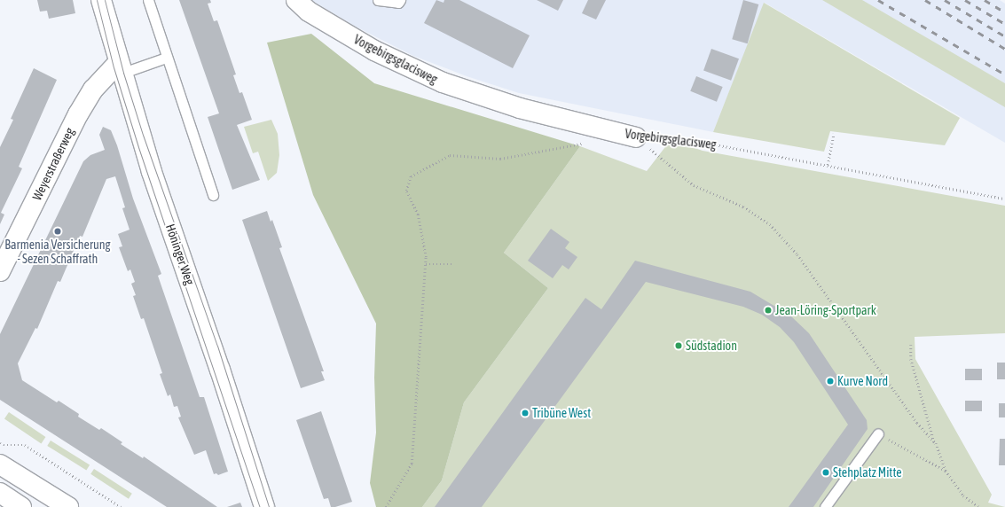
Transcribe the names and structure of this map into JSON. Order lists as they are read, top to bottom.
{
  "streets": {
    "street": ["Vorgebirgsglacisweg", "Weyerstraßerweg", "Höninger Weg"]
  },
  "crossings": [
    ["Weyerstraßerweg", "Höninger Weg"]
  ],
  "places": [
    "Barmenia Versicherung - Sezen Schaffrath",
    "Jean-Löring-Sportpark",
    "Südstadion",
    "Kurve Nord",
    "Tribüne West",
    "Stehplatz Mitte"
  ]
}
